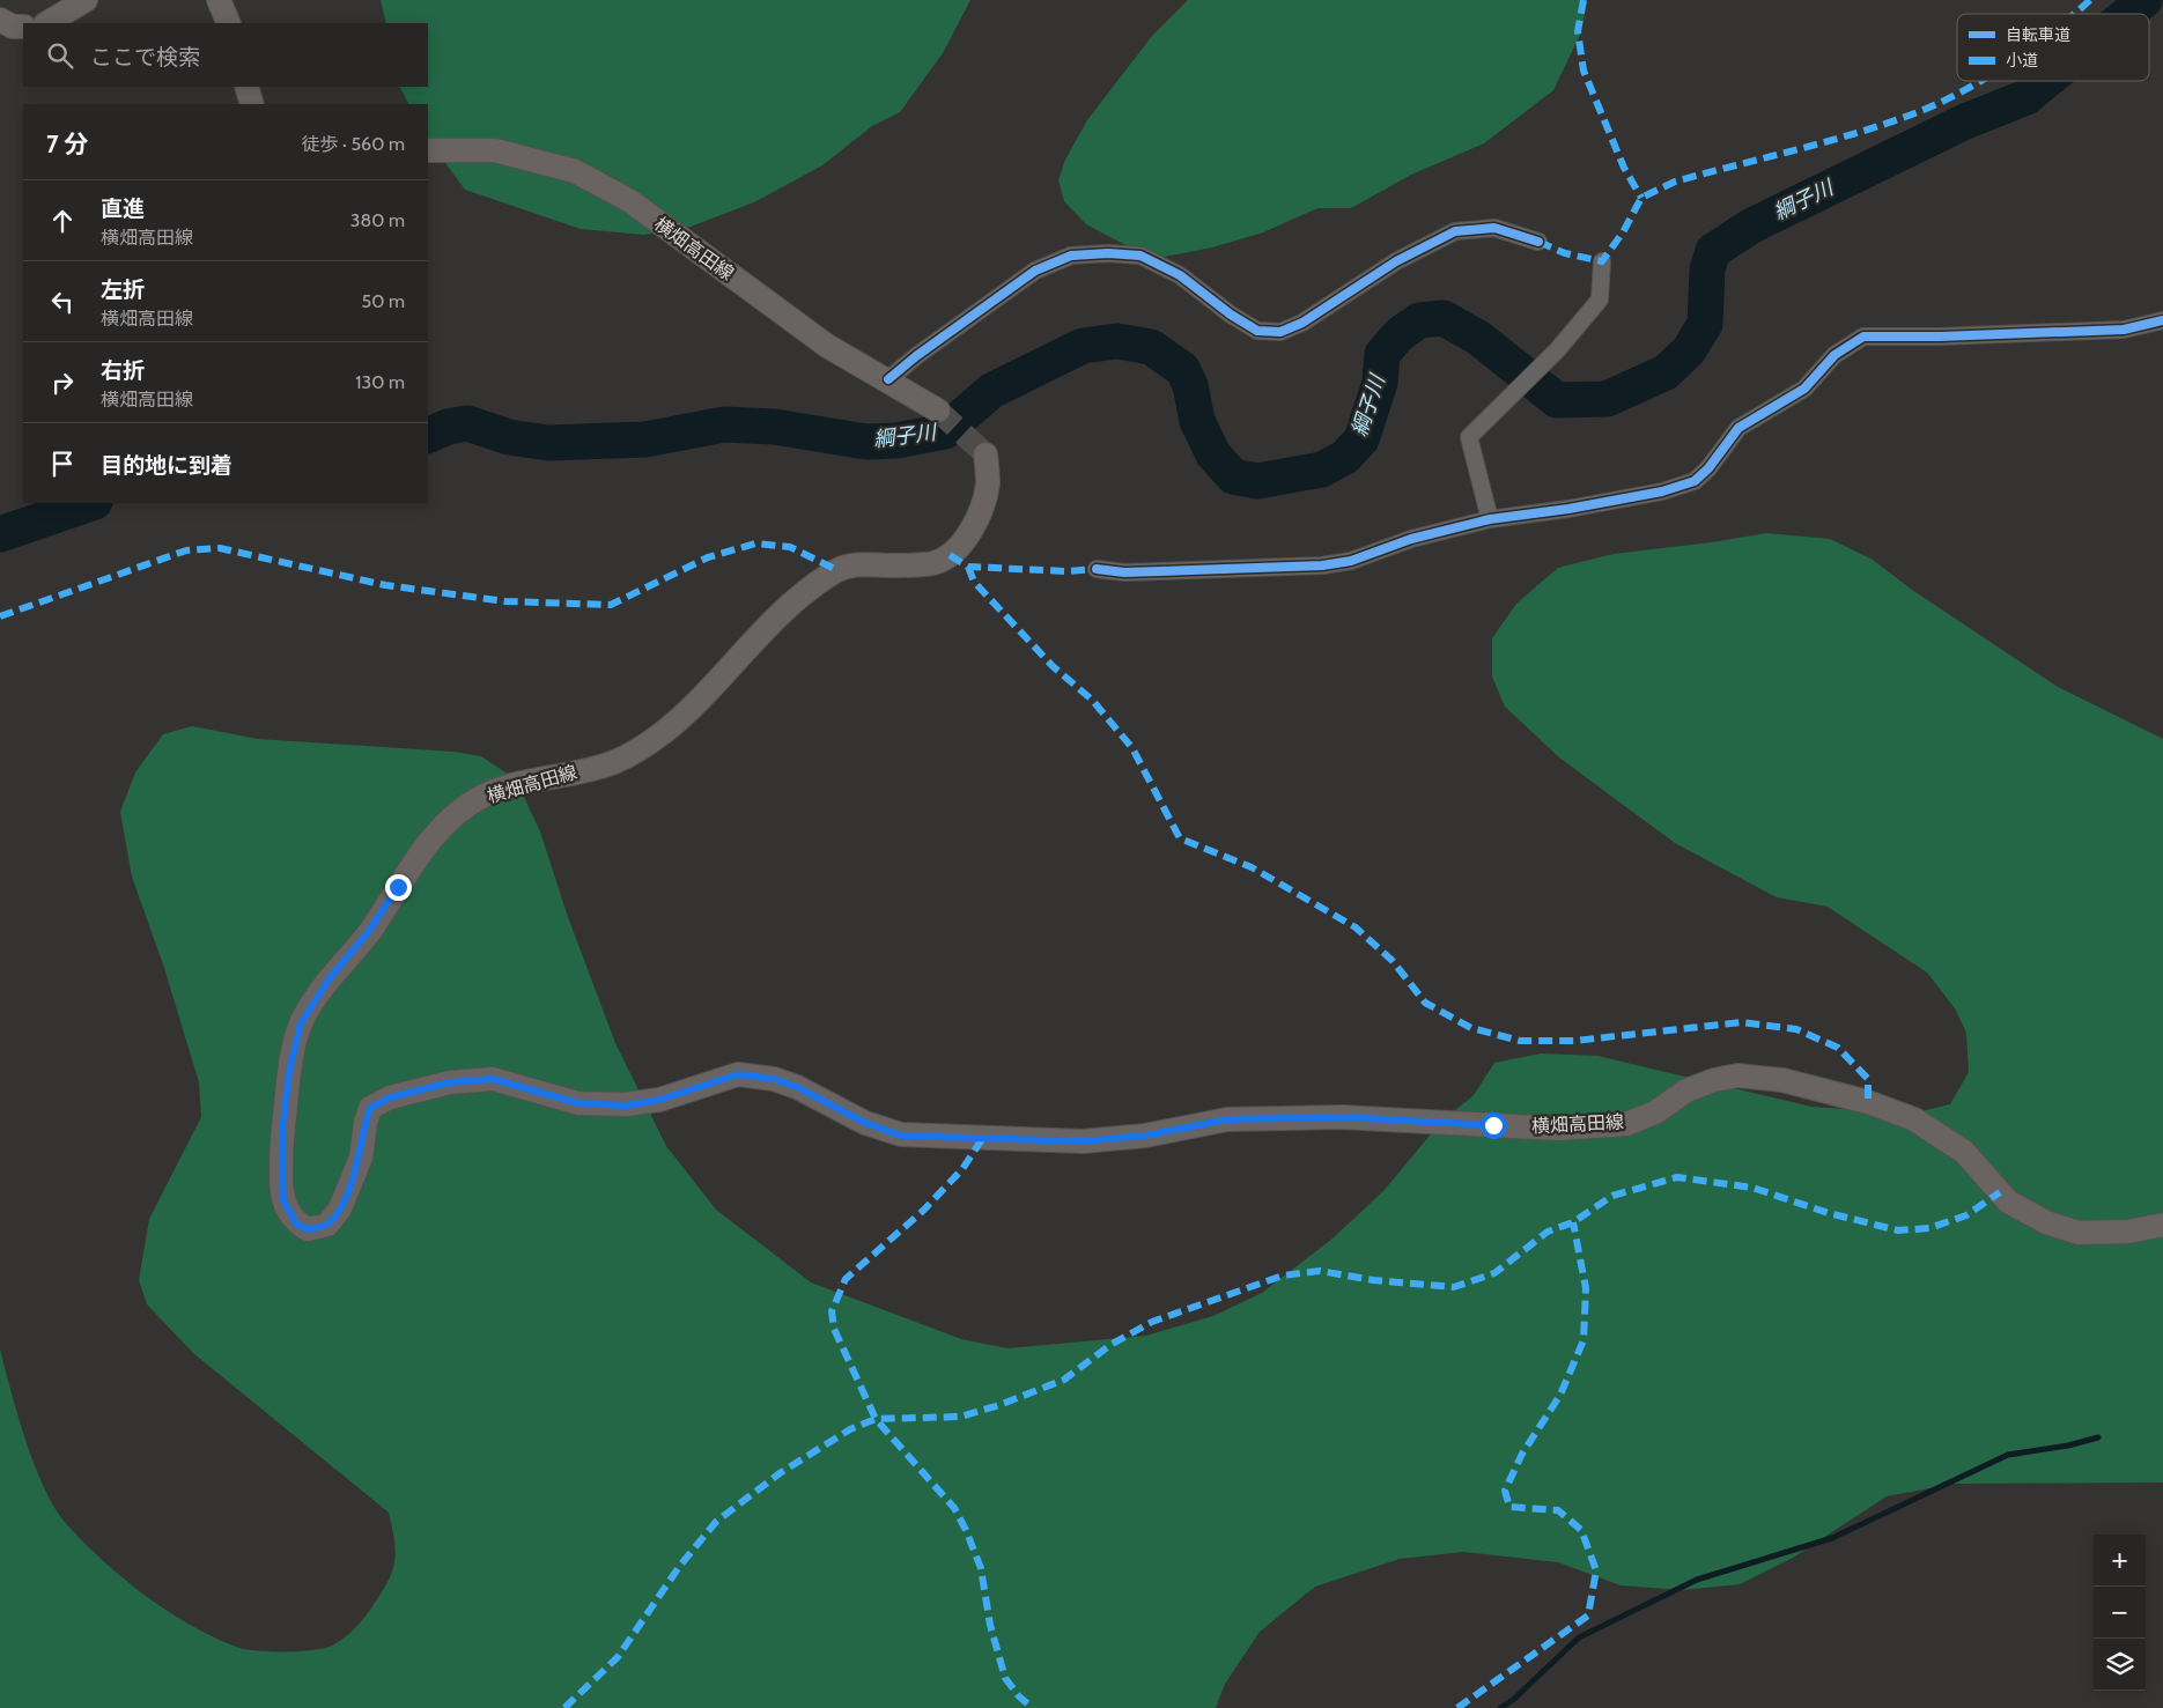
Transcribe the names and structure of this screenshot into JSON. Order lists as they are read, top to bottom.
{
  "streets": {
    "main road": ["横畑高田線"]
  },
  "water": ["綱子川"],
  "legend": ["自転車道", "小道"],
  "page": {
    "search": "ここで検索",
    "heading": ["7 分", "徒歩 · 560 m"],
    "list": [
      ["直進", "横畑高田線", "380 m"],
      ["左折", "横畑高田線", "50 m"],
      ["右折", "横畑高田線", "130 m"],
      "目的地に到着"
    ],
    "map_buttons": ["+", "−"]
  }
}
